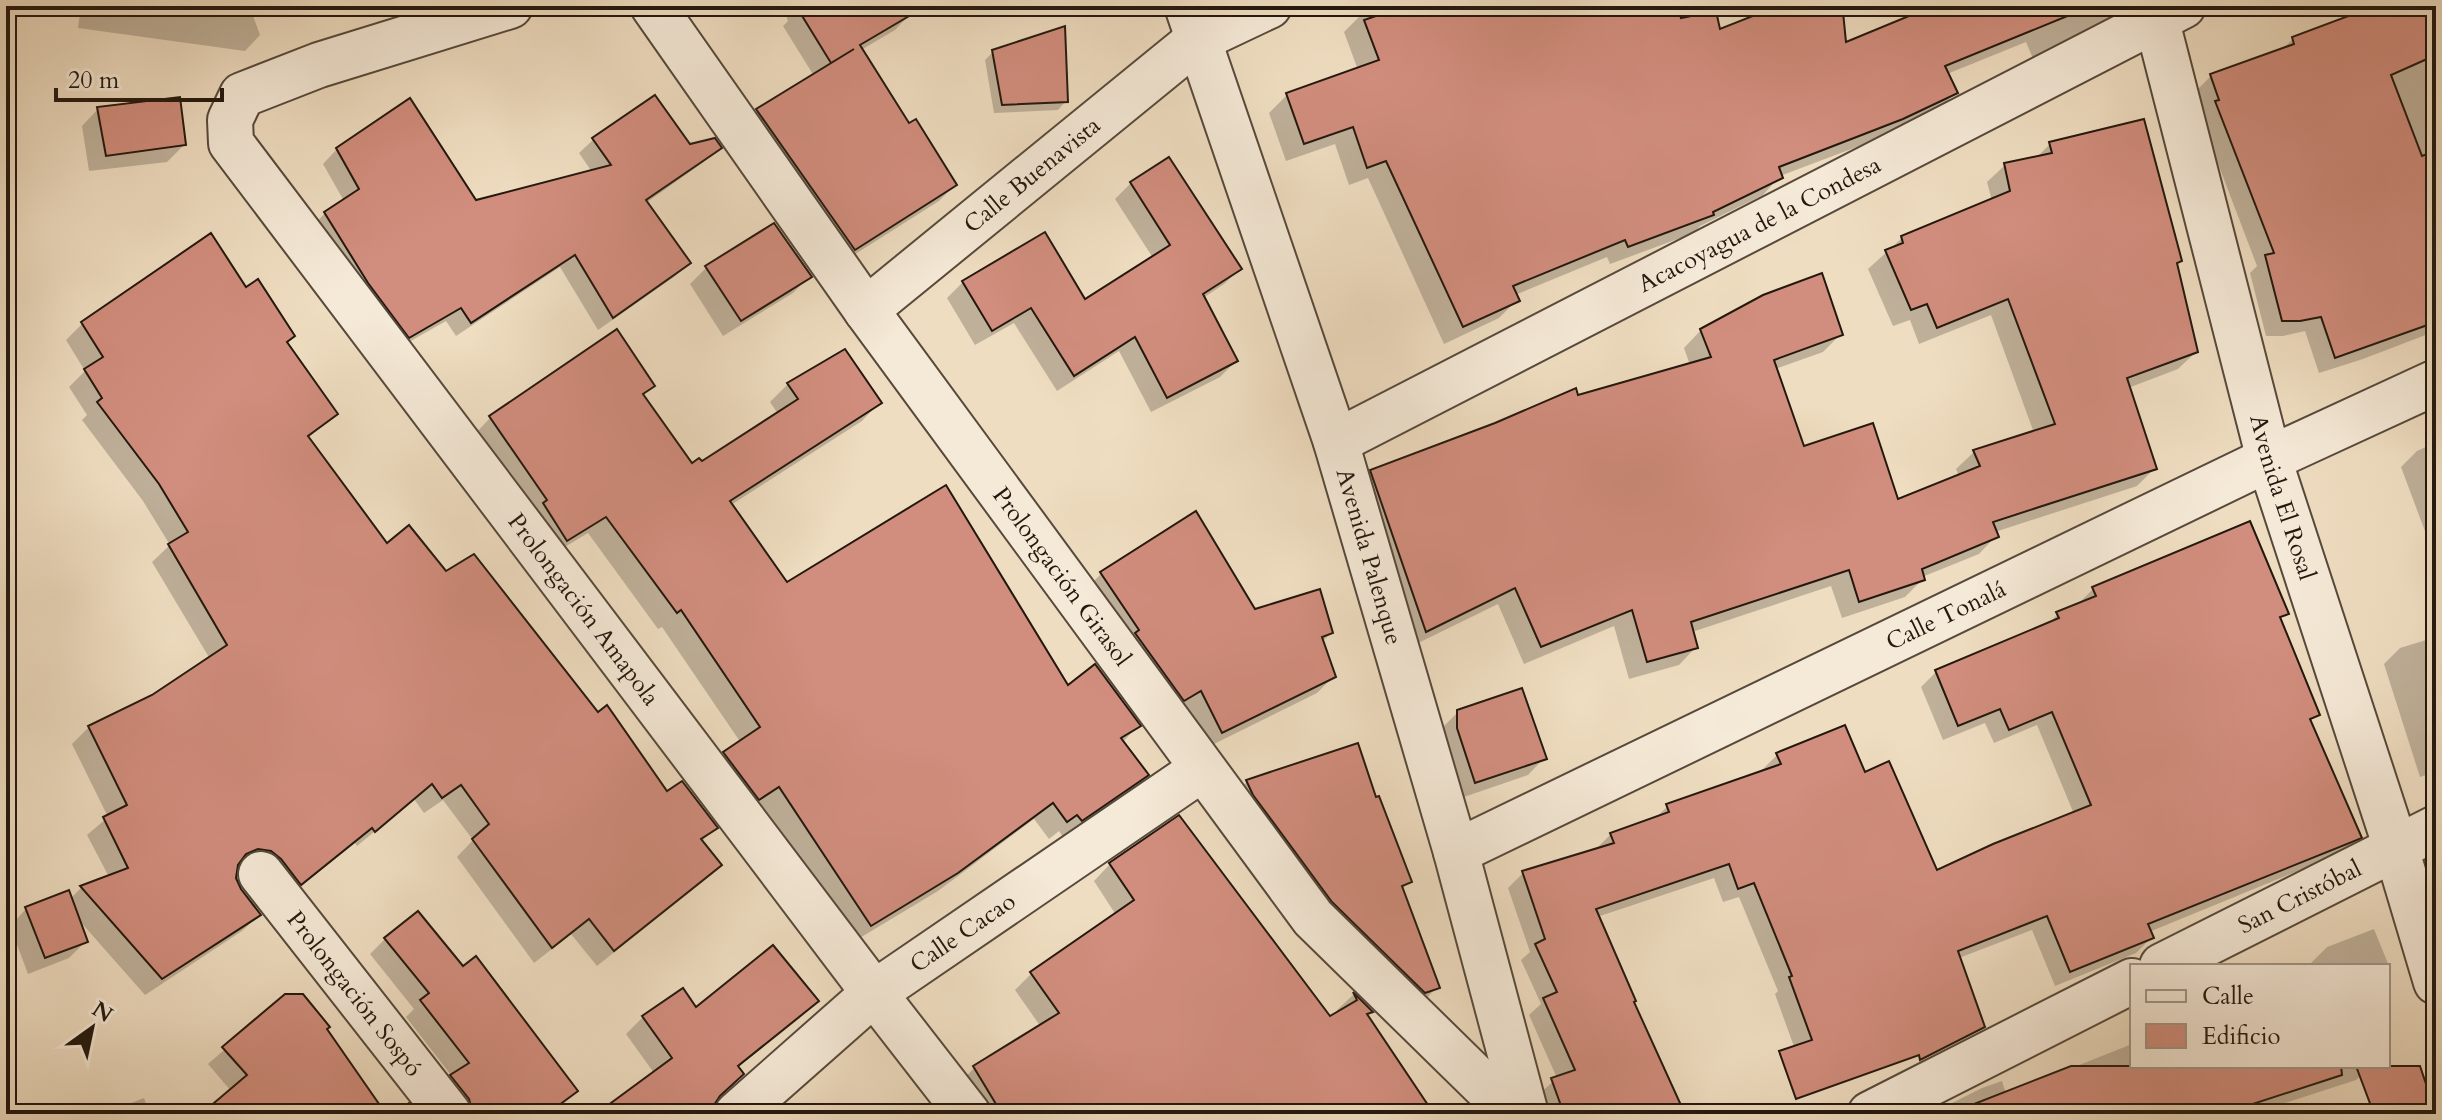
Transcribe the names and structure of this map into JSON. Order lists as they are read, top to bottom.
{
  "streets": {
    "street": [
      "Calle Buenavista",
      "Acacoyagua de la Condesa",
      "Avenida El Rosal",
      "Avenida Palenque",
      "Prolongación Girasol",
      "Prolongación Amapola",
      "Calle Tonalá",
      "San Cristóbal",
      "Calle Cacao",
      "Prolongación Sospó"
    ]
  },
  "crossings": [
    ["Calle Buenavista", "Avenida Palenque"],
    ["Calle Buenavista", "Prolongación Girasol"],
    ["Acacoyagua de la Condesa", "Avenida El Rosal"],
    ["Acacoyagua de la Condesa", "Avenida Palenque"],
    ["Avenida El Rosal", "Calle Tonalá"],
    ["Avenida El Rosal", "San Cristóbal"],
    ["Avenida Palenque", "Calle Tonalá"],
    ["Prolongación Girasol", "Calle Cacao"],
    ["Prolongación Amapola", "Calle Cacao"]
  ],
  "legend": ["Calle", "Edificio"],
  "scale_bar": "20 m",
  "north": "top right"
}
